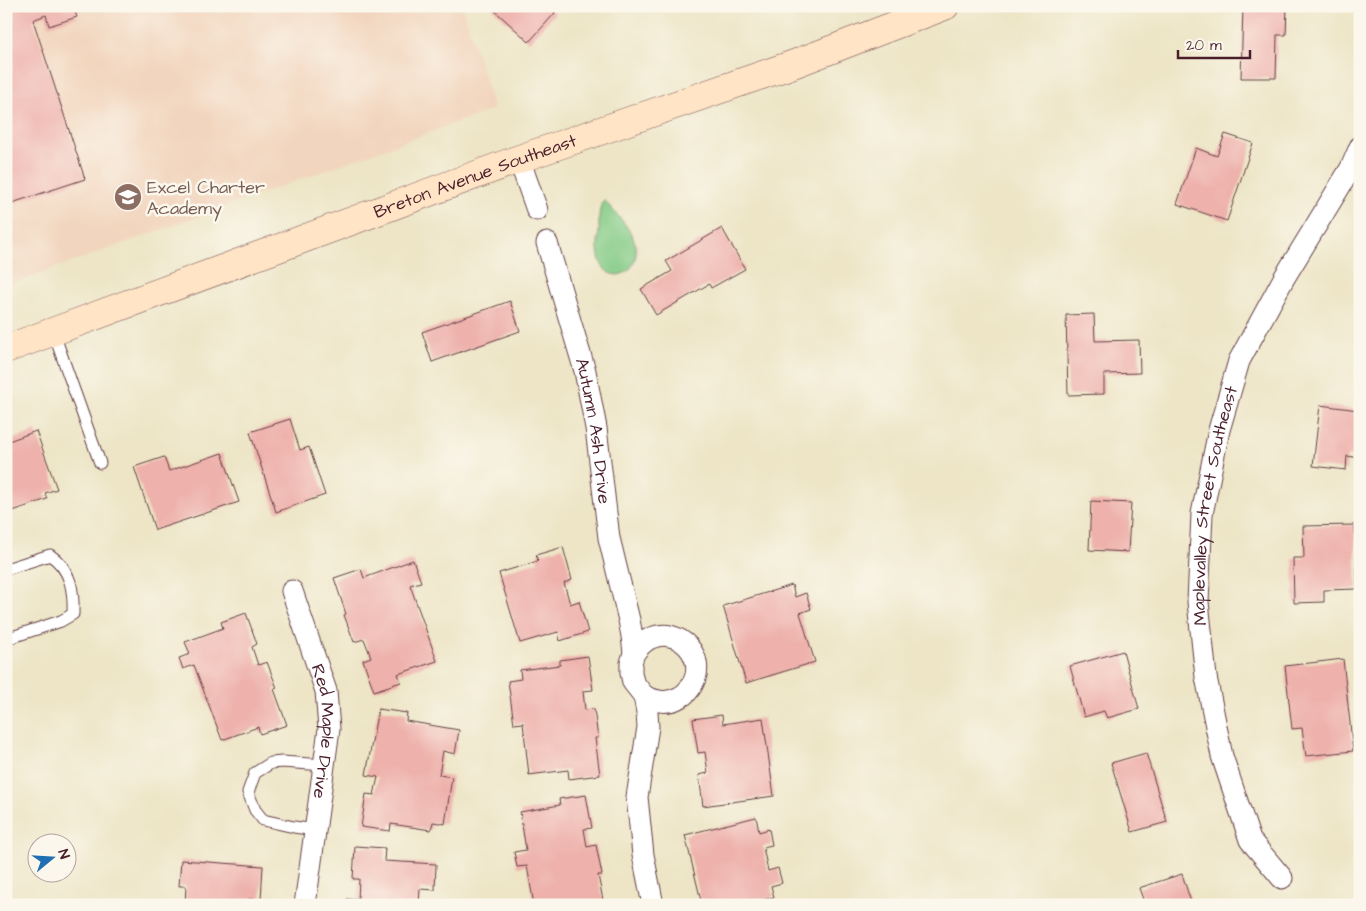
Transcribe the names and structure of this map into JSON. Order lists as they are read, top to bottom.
{
  "streets": {
    "main road": ["Breton Avenue Southeast"],
    "street": ["Autumn Ash Drive", "Maplevalley Street Southeast", "Red Maple Drive"]
  },
  "places": {
    "school or university": ["Excel Charter Academy"]
  },
  "scale_bar": "20 m",
  "north": "right"
}
